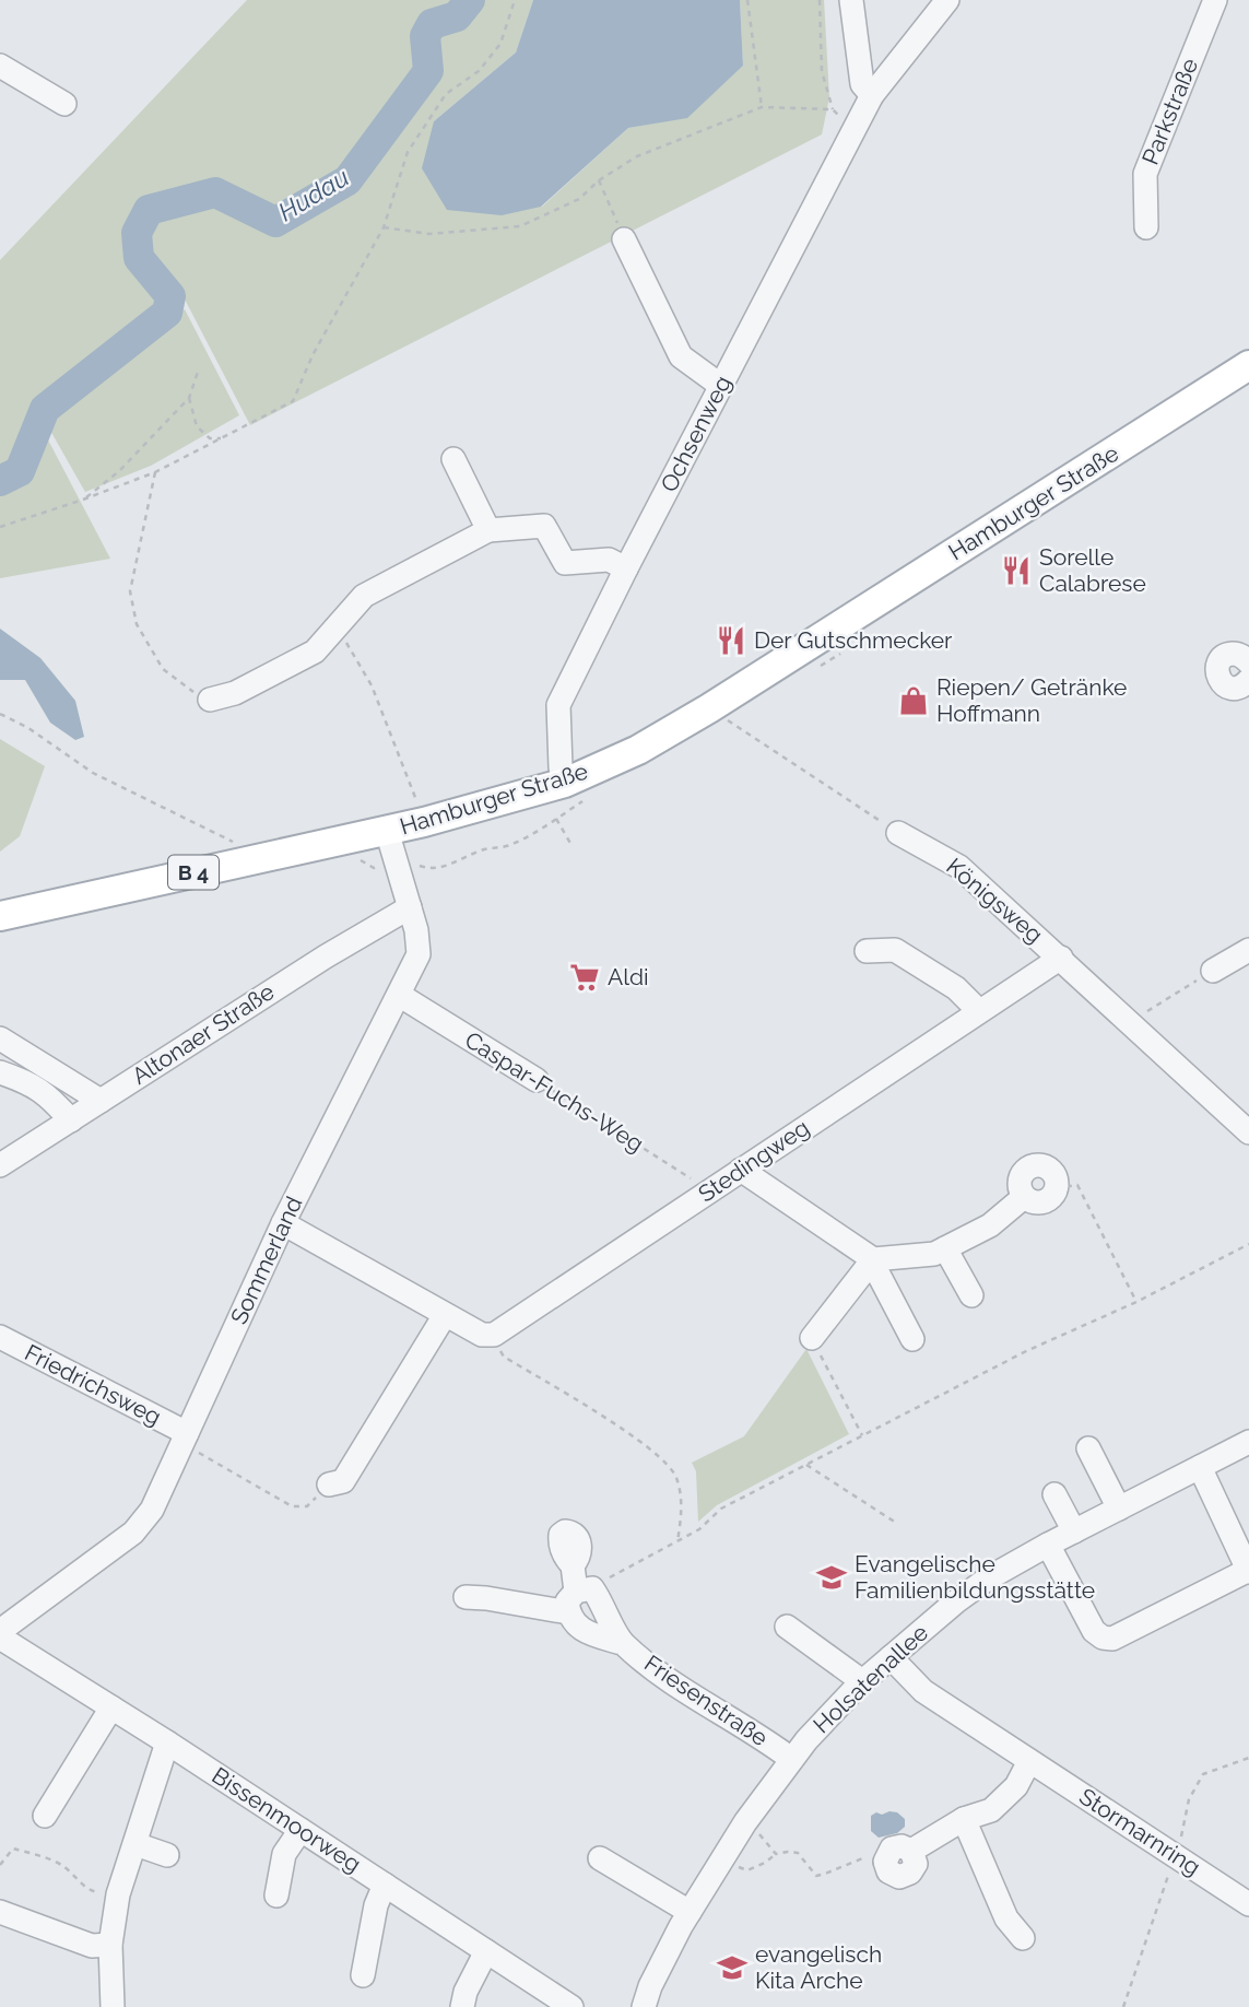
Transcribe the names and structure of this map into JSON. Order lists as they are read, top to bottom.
{
  "streets": {
    "main road": ["Hamburger Straße", "B 4"],
    "street": [
      "Parkstraße",
      "Ochsenweg",
      "Königsweg",
      "Altonaer Straße",
      "Caspar-Fuchs-Weg",
      "Stedingweg",
      "Sommerland",
      "Friedrichsweg",
      "Holsatenallee",
      "Friesenstraße",
      "Bissenmoorweg",
      "Stormarnring"
    ]
  },
  "crossings": [
    ["Ochsenweg", "Hamburger Straße"],
    ["Hamburger Straße", "Sommerland"],
    ["Königsweg", "Stedingweg"],
    ["Altonaer Straße", "Sommerland"],
    ["Caspar-Fuchs-Weg", "Stedingweg"],
    ["Caspar-Fuchs-Weg", "Sommerland"],
    ["Sommerland", "Friedrichsweg"],
    ["Holsatenallee", "Friesenstraße"],
    ["Holsatenallee", "Stormarnring"]
  ],
  "water": ["Hudau"],
  "places": {
    "restaurant": ["Sorelle Calabrese", "Der Gutschmecker"],
    "shop": ["Riepen/ Getränke Hoffmann"],
    "supermarket": ["Aldi"],
    "school or university": ["Evangelische Familienbildungsstätte", "evangelisch Kita Arche"]
  }
}
